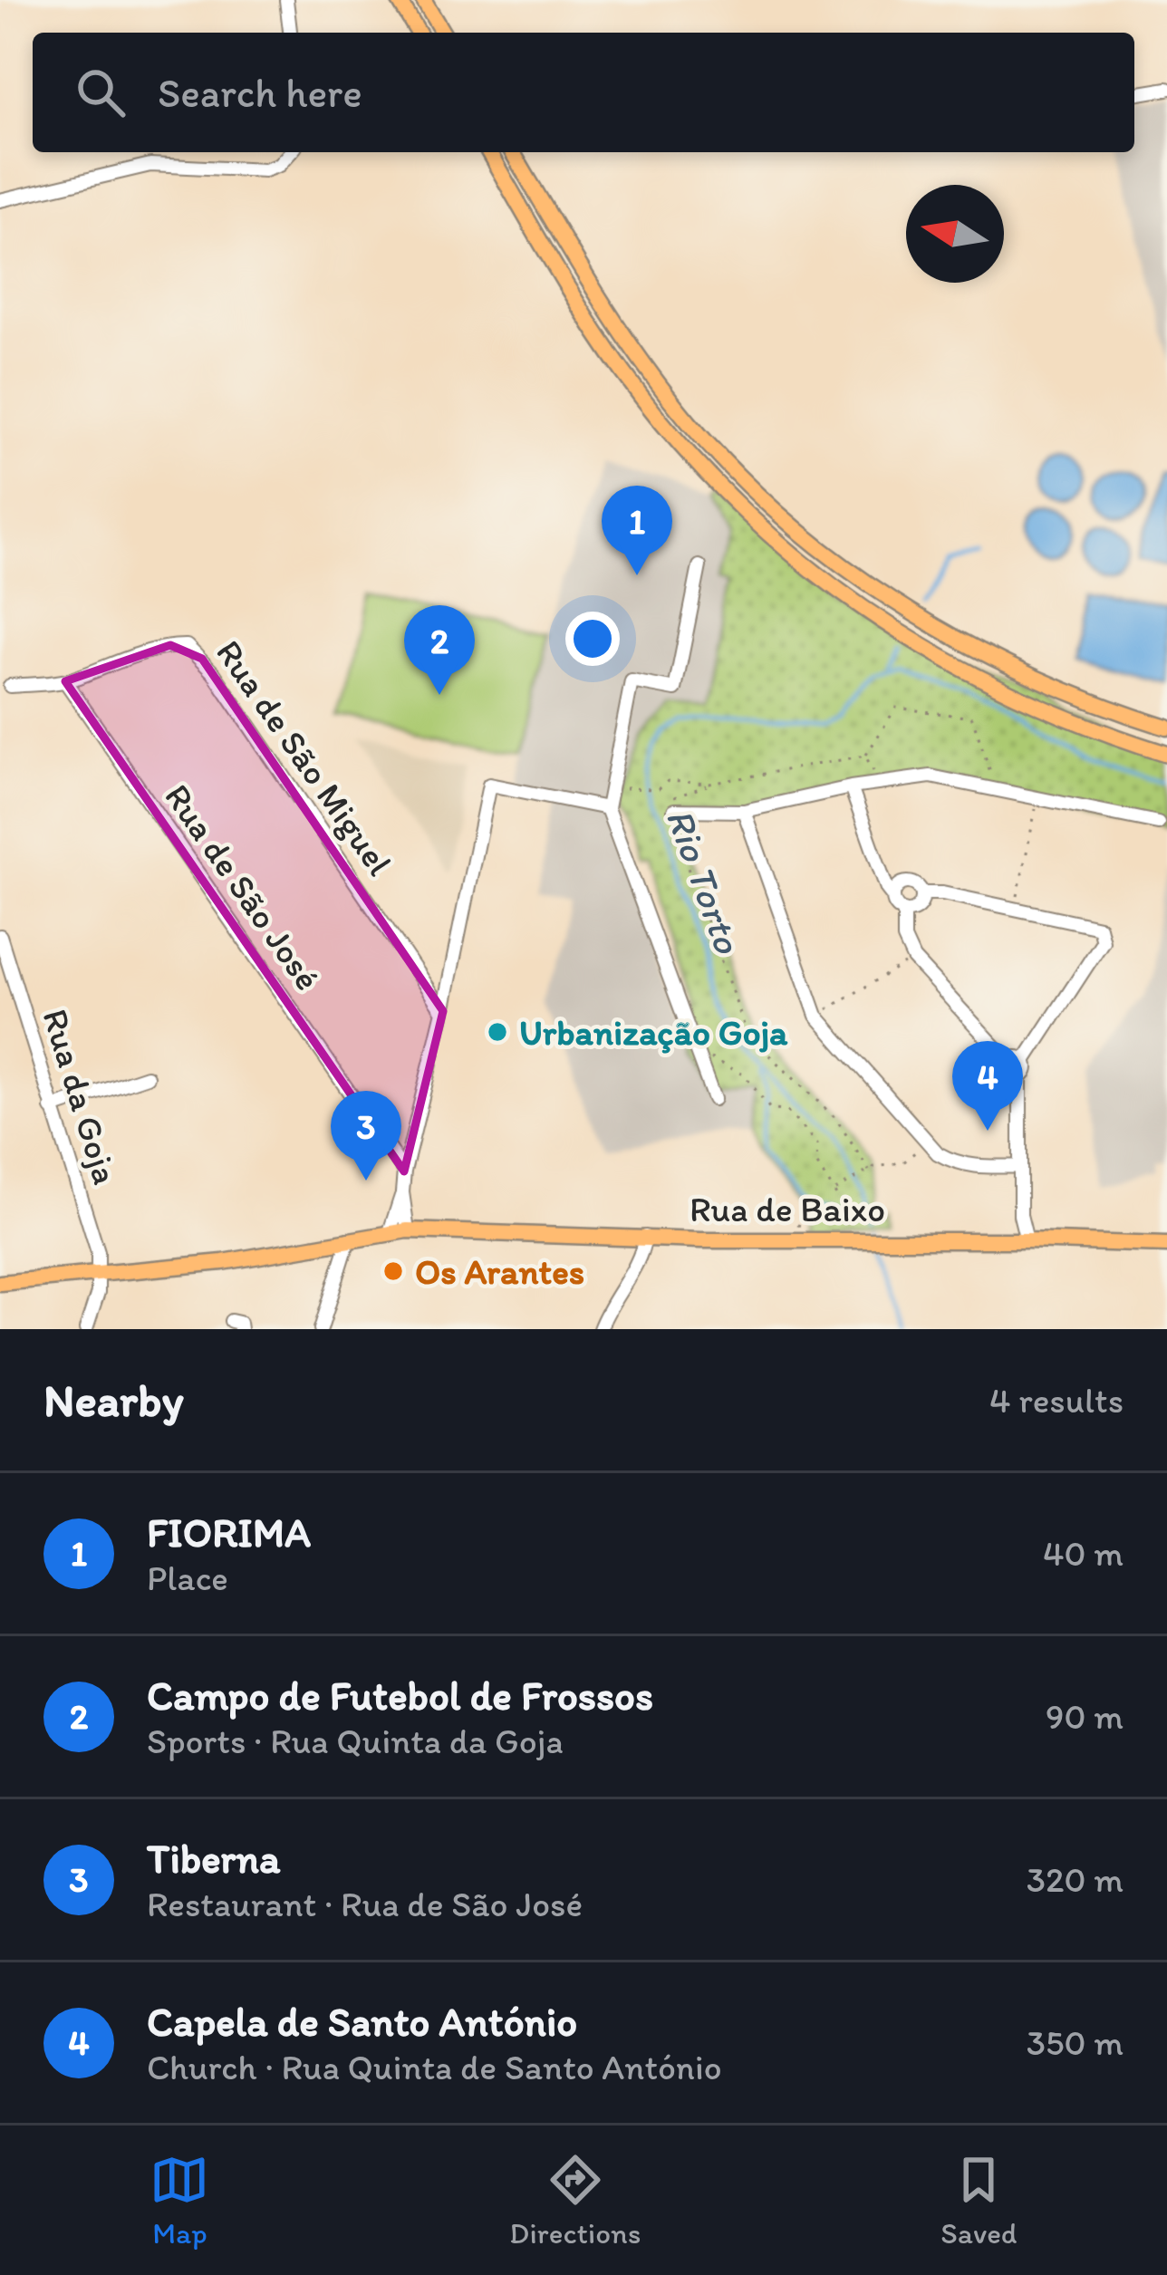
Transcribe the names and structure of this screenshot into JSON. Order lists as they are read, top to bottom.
{
  "streets": {
    "main road": ["Rua de Baixo"],
    "street": ["Rua de São Miguel", "Rua de São José", "Rua da Goja"]
  },
  "crossings": [
    ["Rua de São Miguel", "Rua de São José"],
    ["Rua da Goja", "Rua de Baixo"]
  ],
  "water": ["Rio Torto"],
  "places": ["Urbanização Goja", "Os Arantes"],
  "north": "left",
  "page": {
    "search": "Search here",
    "pins": [
      "1",
      "2",
      "4",
      "3"
    ],
    "heading": ["Nearby", "4 results"],
    "list": [
      {
        "mark": "1",
        "name": "FIORIMA",
        "note": "Place",
        "value": "40 m"
      },
      {
        "mark": "2",
        "name": "Campo de Futebol de Frossos",
        "note": "Sports · Rua Quinta da Goja",
        "value": "90 m"
      },
      {
        "mark": "3",
        "name": "Tiberna",
        "note": "Restaurant · Rua de São José",
        "value": "320 m"
      },
      {
        "mark": "4",
        "name": "Capela de Santo António",
        "note": "Church · Rua Quinta de Santo António",
        "value": "350 m"
      }
    ],
    "nav": ["Map", "Directions", "Saved"]
  }
}
